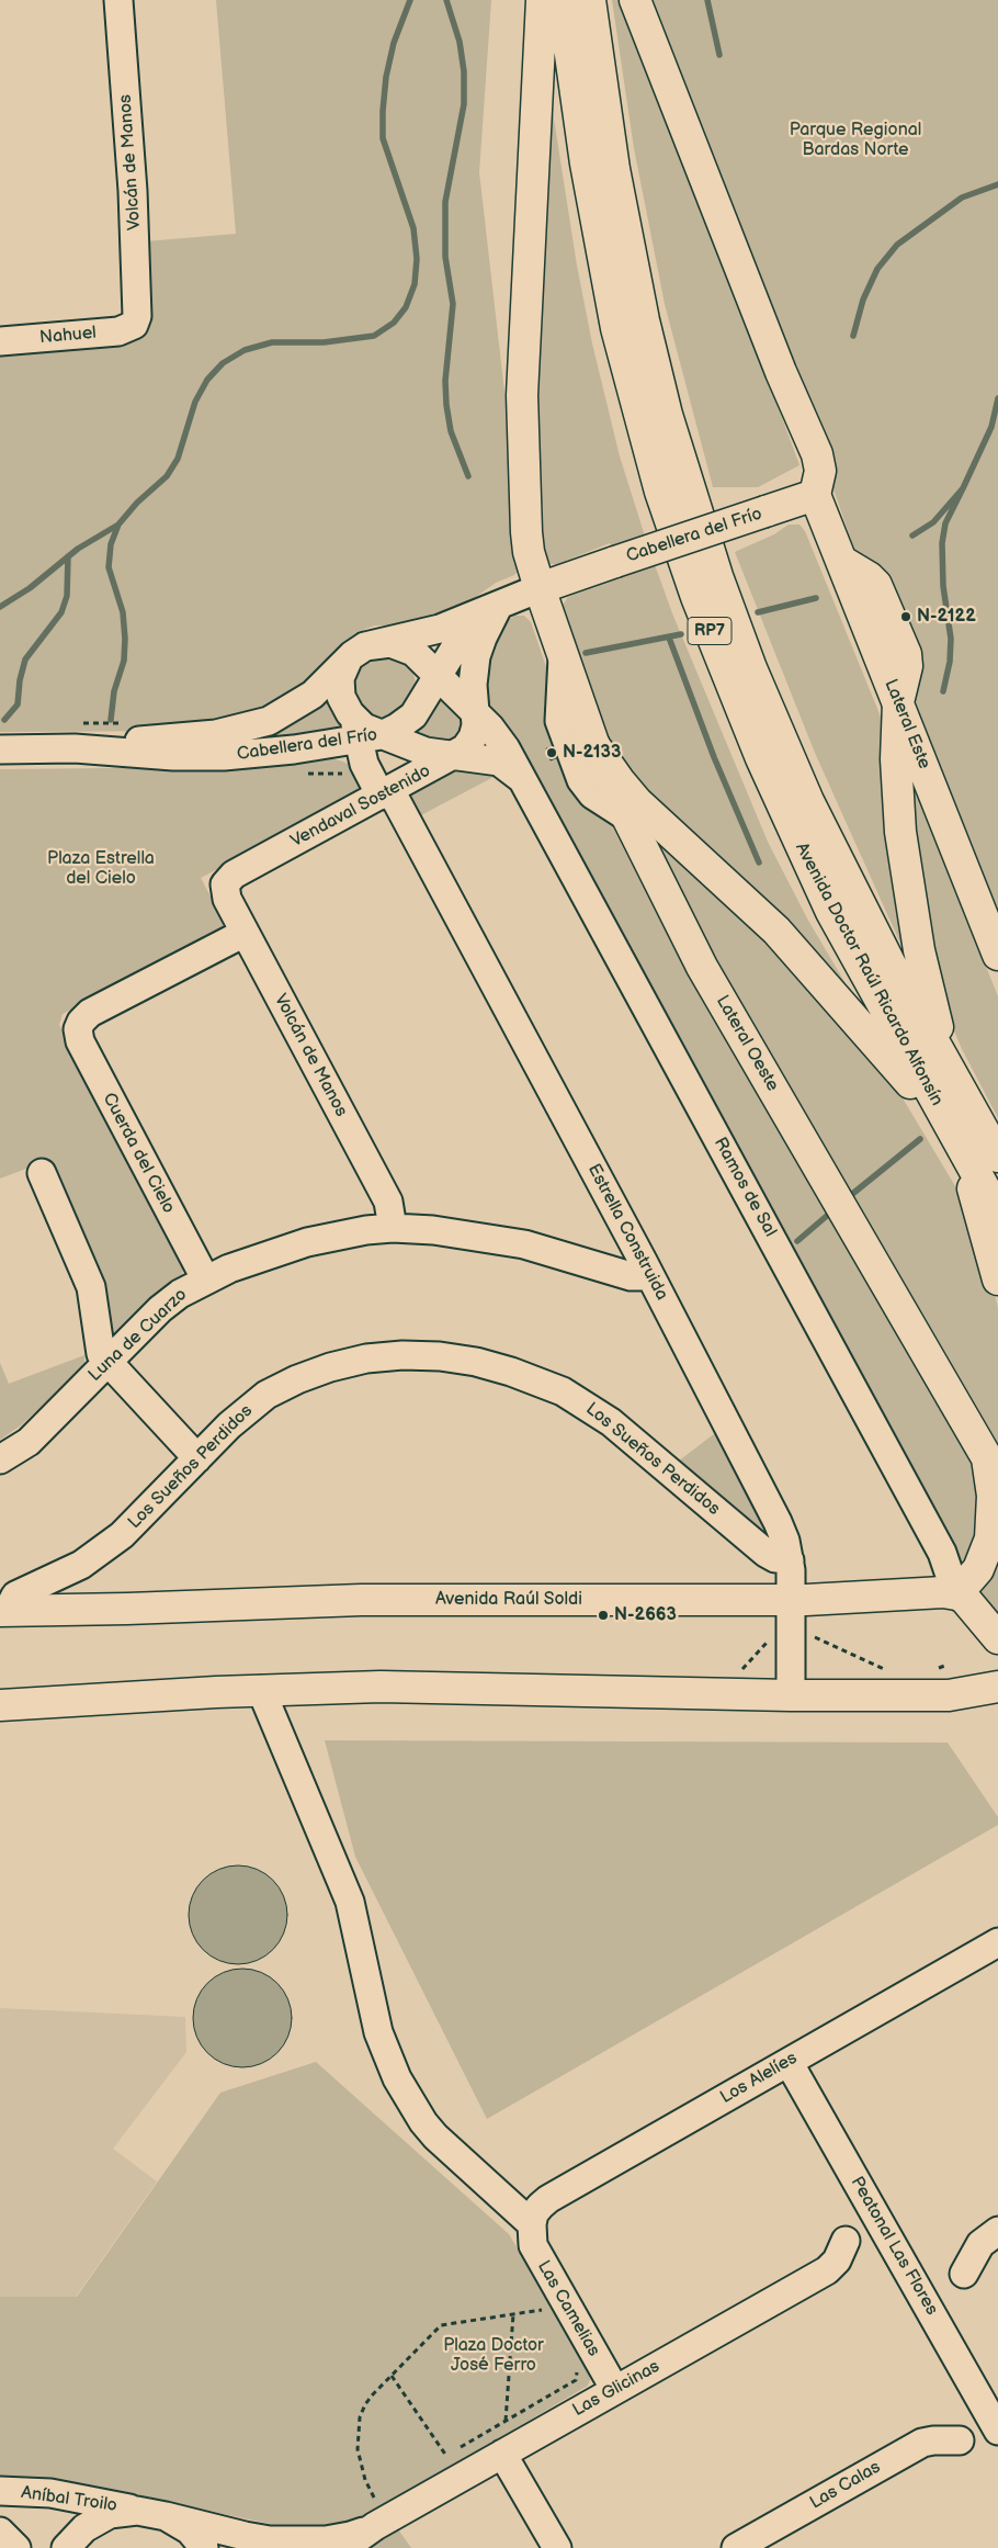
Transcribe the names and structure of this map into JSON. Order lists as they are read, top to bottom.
{
  "streets": {
    "main road": [
      "Cabellera del Frío",
      "RP7",
      "Lateral Este",
      "Avenida Doctor Raúl Ricardo Alfonsín",
      "Lateral Oeste",
      "Avenida Raúl Soldi"
    ],
    "street": [
      "Volcán de Manos",
      "Nahuel",
      "Vendaval Sostenido",
      "Cuerda del Cielo",
      "Ramos de Sal",
      "Estrella Construida",
      "Luna de Cuarzo",
      "Los Sueños Perdidos",
      "Los Alelíes",
      "Peatonal Las Flores",
      "Las Camelias",
      "Las Glicinas",
      "Las Calas",
      "Aníbal Troilo"
    ]
  },
  "crossings": [
    ["Volcán de Manos", "Nahuel"],
    ["Volcán de Manos", "Vendaval Sostenido"],
    ["Volcán de Manos", "Cuerda del Cielo"],
    ["Volcán de Manos", "Luna de Cuarzo"],
    ["Cabellera del Frío", "Vendaval Sostenido"],
    ["Cabellera del Frío", "Lateral Oeste"],
    ["Cabellera del Frío", "Ramos de Sal"],
    ["Cabellera del Frío", "Estrella Construida"],
    ["Vendaval Sostenido", "Ramos de Sal"],
    ["Vendaval Sostenido", "Estrella Construida"],
    ["Cuerda del Cielo", "Luna de Cuarzo"],
    ["Ramos de Sal", "Estrella Construida"],
    ["Ramos de Sal", "Avenida Raúl Soldi"],
    ["Estrella Construida", "Luna de Cuarzo"],
    ["Estrella Construida", "Los Sueños Perdidos"],
    ["Estrella Construida", "Avenida Raúl Soldi"],
    ["Los Sueños Perdidos", "Avenida Raúl Soldi"],
    ["Los Alelíes", "Peatonal Las Flores"],
    ["Los Alelíes", "Las Camelias"],
    ["Las Camelias", "Las Glicinas"],
    ["Las Glicinas", "Aníbal Troilo"]
  ],
  "parks": ["Parque Regional Bardas Norte", "Plaza Estrella del Cielo", "Plaza Doctor José Ferro"],
  "places": ["N-2122", "N-2133", "N-2663"]
}
